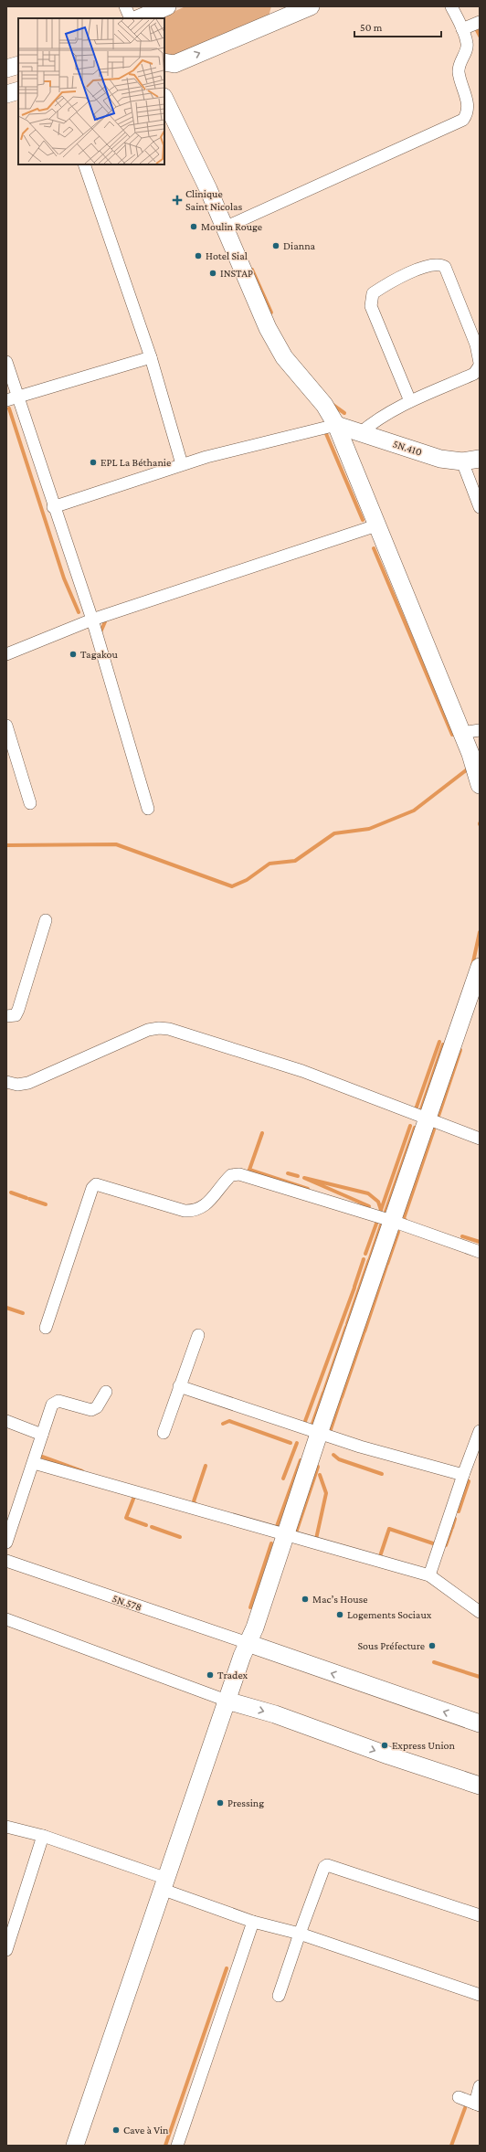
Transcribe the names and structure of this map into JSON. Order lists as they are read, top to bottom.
{
  "streets": {
    "main road": ["5N.410"],
    "street": ["5N.578"]
  },
  "places": {
    "health": ["Clinique Saint Nicolas"],
    "other": [
      "Moulin Rouge",
      "Dianna",
      "Hotel Sial",
      "INSTAP",
      "EPL La Béthanie",
      "Tagakou",
      "Mac’s House",
      "Logements Sociaux",
      "Sous Préfecture",
      "Tradex",
      "Express Union",
      "Pressing",
      "Cave à Vin"
    ]
  },
  "scale_bar": "50 m"
}
